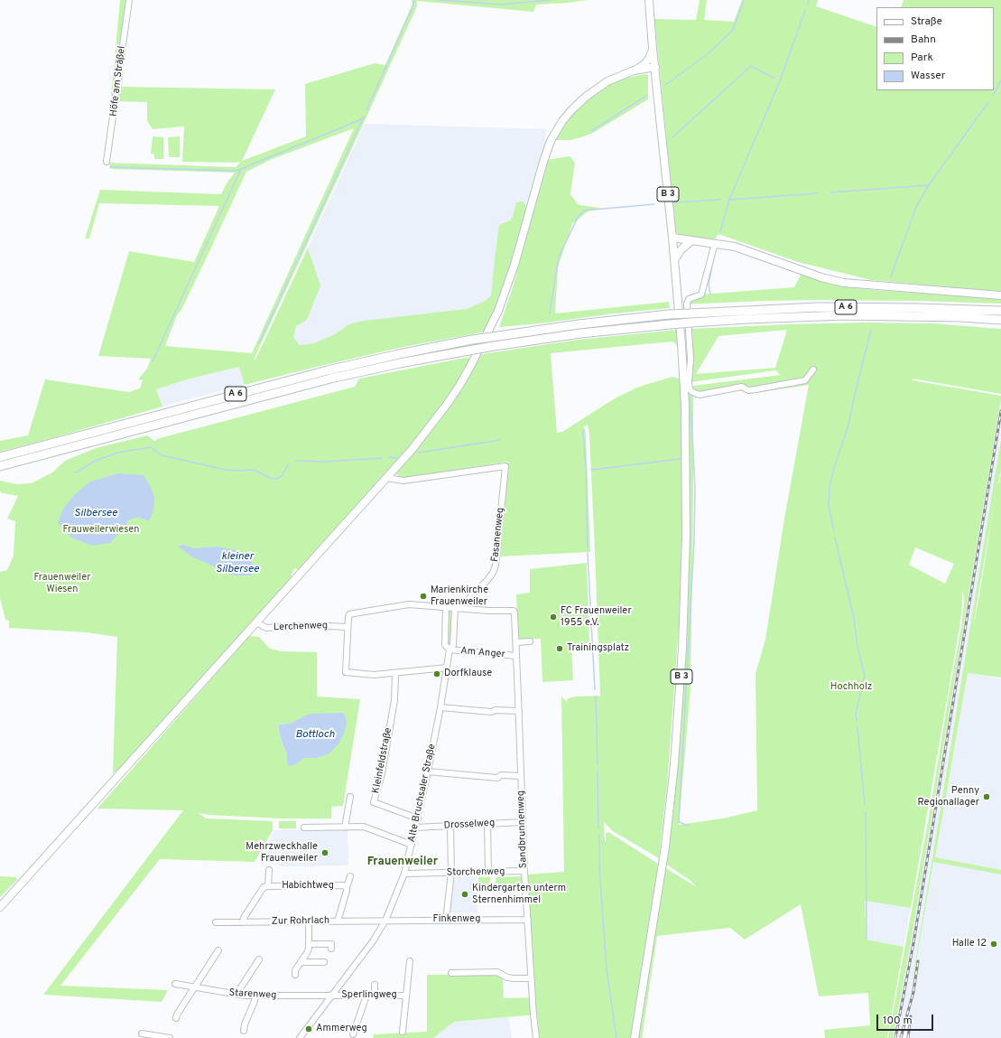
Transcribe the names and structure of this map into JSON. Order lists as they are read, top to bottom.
{
  "streets": {
    "highway": ["A 6"],
    "main road": ["B 3"],
    "street": [
      "Höfe am Sträßel",
      "Fasanenweg",
      "Lerchenweg",
      "Am Anger",
      "Kleinfeldstraße",
      "Alte Bruchsaler Straße",
      "Drosselweg",
      "Sandbrunnenweg",
      "Storchenweg",
      "Habichtweg",
      "Finkenweg",
      "Zur Rohrlach",
      "Starenweg",
      "Sperlingweg"
    ]
  },
  "crossings": [
    ["Fasanenweg", "Alte Bruchsaler Straße"],
    ["Fasanenweg", "Sandbrunnenweg"],
    ["Am Anger", "Alte Bruchsaler Straße"],
    ["Am Anger", "Sandbrunnenweg"],
    ["Kleinfeldstraße", "Alte Bruchsaler Straße"],
    ["Alte Bruchsaler Straße", "Drosselweg"],
    ["Alte Bruchsaler Straße", "Sandbrunnenweg"],
    ["Alte Bruchsaler Straße", "Storchenweg"],
    ["Alte Bruchsaler Straße", "Finkenweg"],
    ["Alte Bruchsaler Straße", "Zur Rohrlach"],
    ["Alte Bruchsaler Straße", "Starenweg"],
    ["Alte Bruchsaler Straße", "Sperlingweg"],
    ["Drosselweg", "Sandbrunnenweg"],
    ["Sandbrunnenweg", "Storchenweg"],
    ["Sandbrunnenweg", "Finkenweg"],
    ["Habichtweg", "Zur Rohrlach"],
    ["Finkenweg", "Zur Rohrlach"],
    ["Starenweg", "Sperlingweg"]
  ],
  "districts": ["Frauenweiler"],
  "water": ["Silbersee", "kleiner Silbersee", "Bottloch"],
  "parks": ["Frauweilerwiesen", "Frauenweiler Wiesen", "Hochholz"],
  "places": [
    "Marienkirche Frauenweiler",
    "FC Frauenweiler 1955 e.V.",
    "Trainingsplatz",
    "Dorfklause",
    "Penny Regionallager",
    "Mehrzweckhalle Frauenweiler",
    "Kindergarten unterm Sternenhimmel",
    "Halle 12",
    "Ammerweg"
  ],
  "legend": [
    "Straße",
    "Bahn",
    "Park",
    "Wasser"
  ],
  "scale_bar": "100 m"
}
